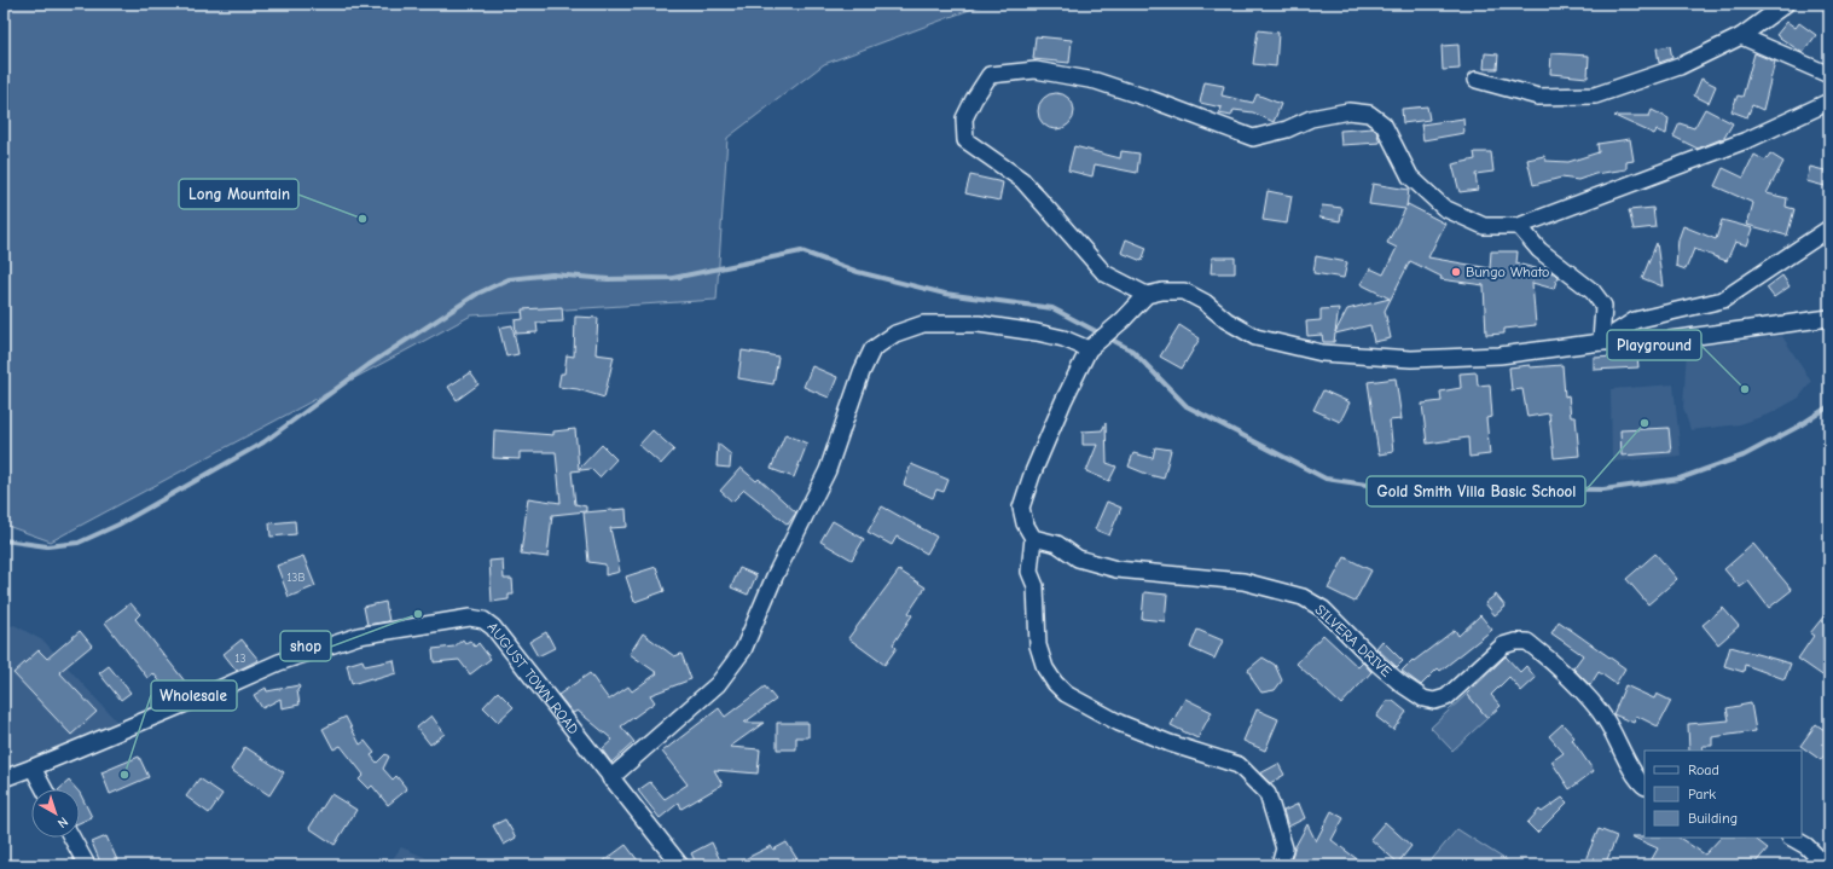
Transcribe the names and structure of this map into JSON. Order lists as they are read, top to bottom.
{
  "streets": {
    "street": ["SILVERA DRIVE", "AUGUST TOWN ROAD"]
  },
  "places": [
    "Long Mountain",
    "Bungo Whato",
    "Playground",
    "Gold Smith Villa Basic School",
    "shop",
    "Wholesale"
  ],
  "house_numbers": ["13B", "13"],
  "legend": ["Road", "Park", "Building"],
  "north": "bottom right"
}
